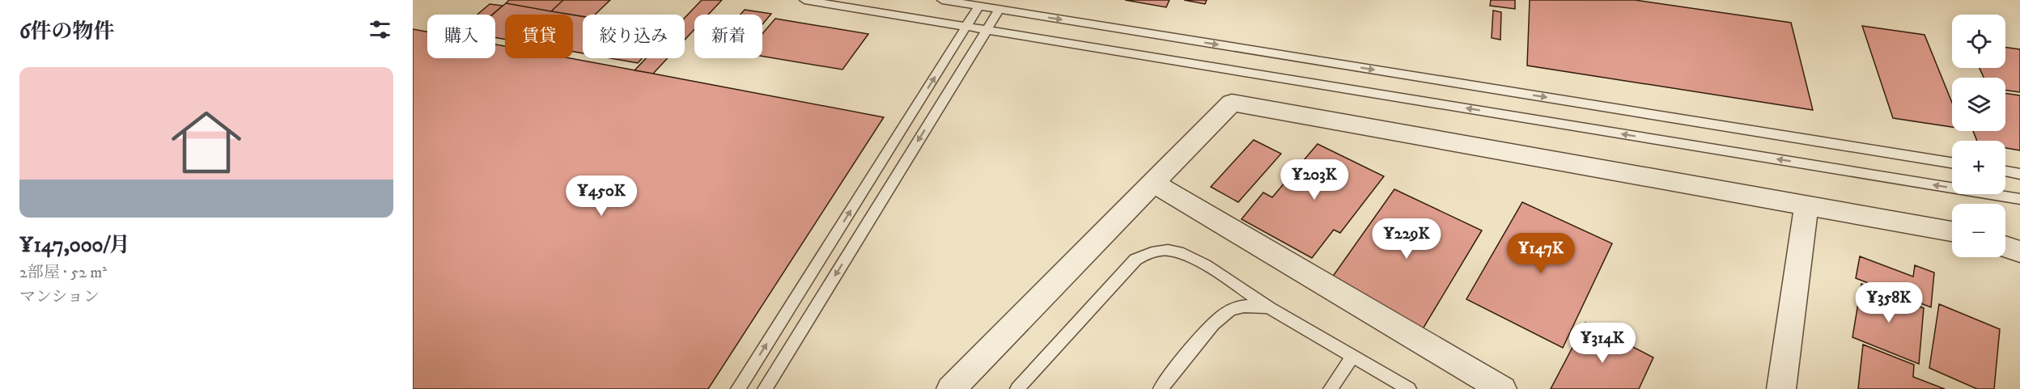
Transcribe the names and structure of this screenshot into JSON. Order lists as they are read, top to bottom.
{
  "page": {
    "heading": "6件の物件",
    "map_buttons": ["+", "−"],
    "chip": [
      "購入",
      "賃貸",
      "絞り込み",
      "新着"
    ],
    "list": [
      {
        "name": "¥147,000/月",
        "note": "2部屋 · 52 m² · マンション"
      }
    ],
    "price": [
      "¥203K",
      "¥450K",
      "¥229K",
      "¥147K",
      "¥358K",
      "¥314K"
    ]
  }
}
